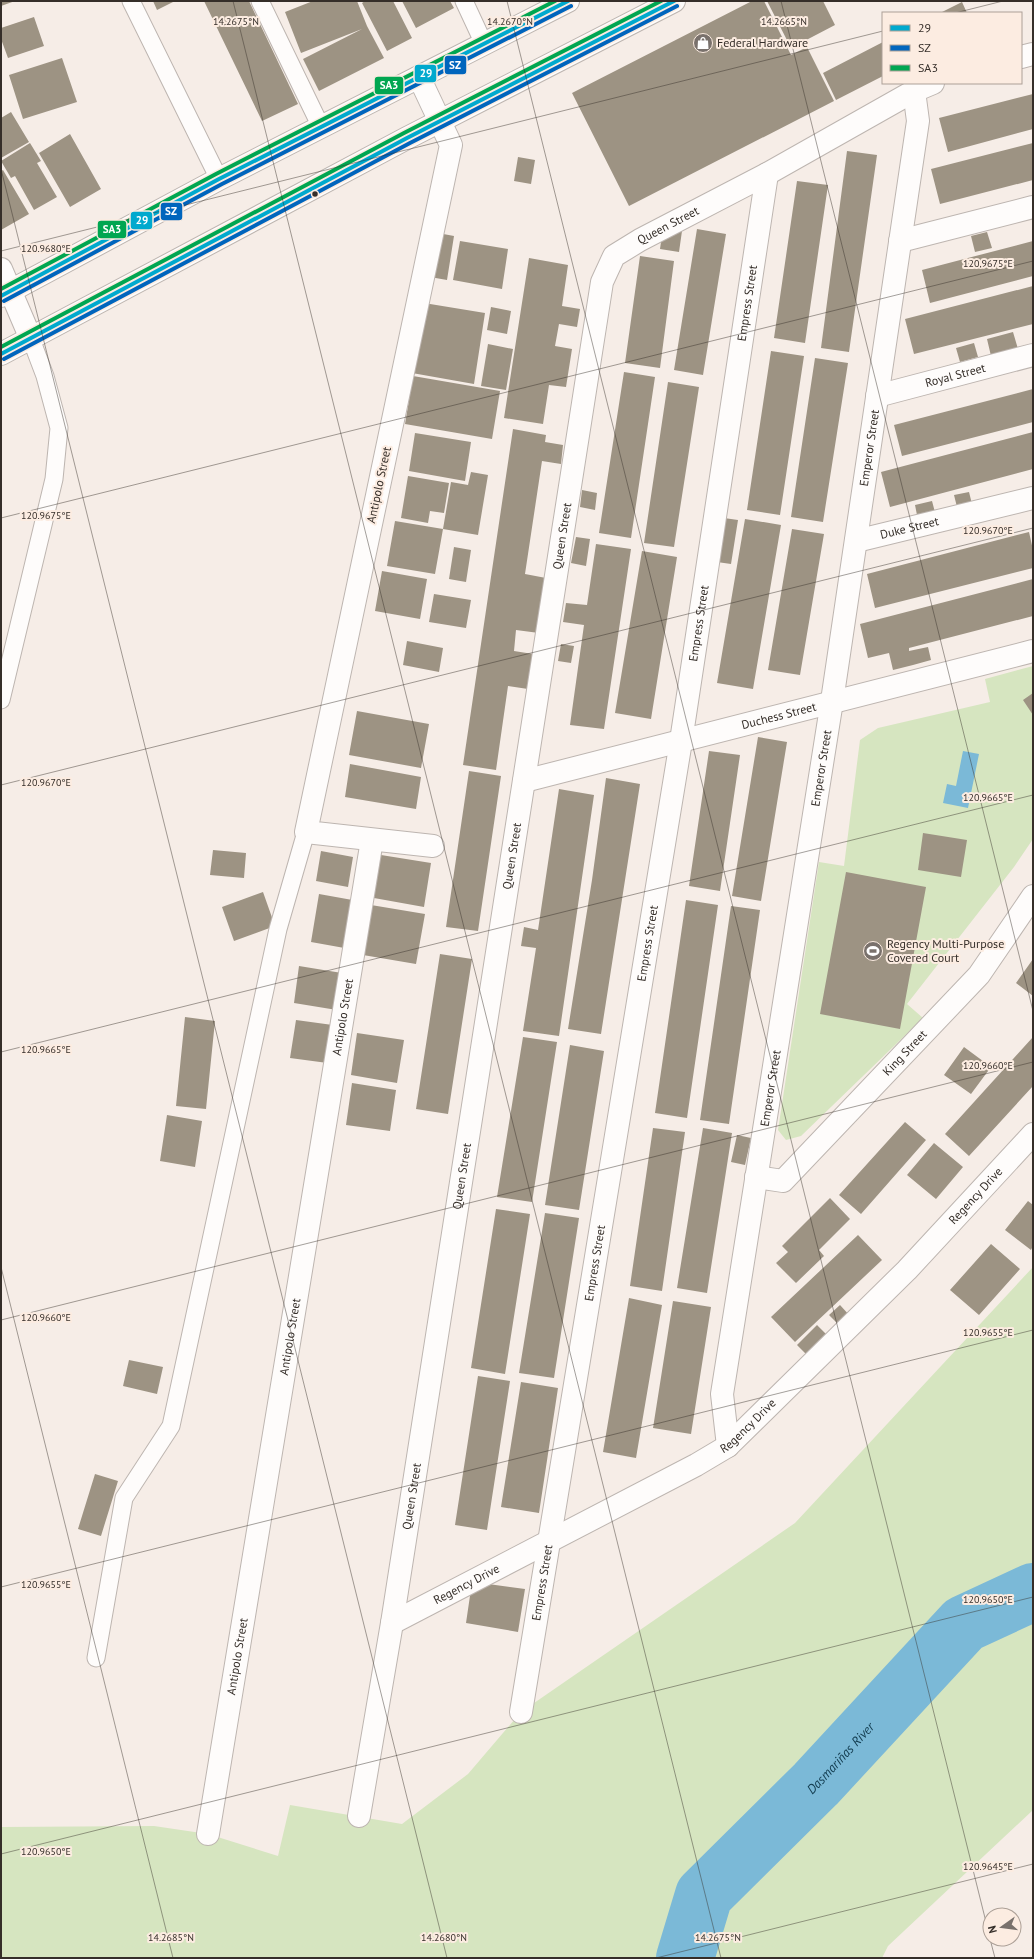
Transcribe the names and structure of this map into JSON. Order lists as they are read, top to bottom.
{
  "streets": {
    "street": [
      "Queen Street",
      "Empress Street",
      "Royal Street",
      "Emperor Street",
      "Antipolo Street",
      "Duke Street",
      "Duchess Street",
      "King Street",
      "Regency Drive"
    ]
  },
  "crossings": [
    ["Queen Street", "Empress Street"],
    ["Queen Street", "Emperor Street"],
    ["Queen Street", "Duchess Street"],
    ["Queen Street", "Regency Drive"],
    ["Empress Street", "Duchess Street"],
    ["Empress Street", "Regency Drive"],
    ["Royal Street", "Emperor Street"],
    ["Emperor Street", "Duke Street"],
    ["Emperor Street", "Duchess Street"],
    ["Emperor Street", "King Street"],
    ["Emperor Street", "Regency Drive"]
  ],
  "water": ["Dasmariñas River"],
  "places": {
    "shop": ["Federal Hardware"],
    "sports": ["Regency Multi-Purpose Covered Court"]
  },
  "lines": ["transit line 29", "transit line SA3", "transit line SZ"],
  "legend": ["29", "SZ", "SA3"],
  "north": "left",
  "coordinates": [
    "14.2675°N",
    "14.2670°N",
    "14.2665°N",
    "120.9680°E",
    "120.9675°E",
    "120.9670°E",
    "120.9665°E",
    "120.9660°E",
    "120.9655°E",
    "120.9650°E",
    "120.9645°E",
    "14.2685°N",
    "14.2680°N"
  ]
}
